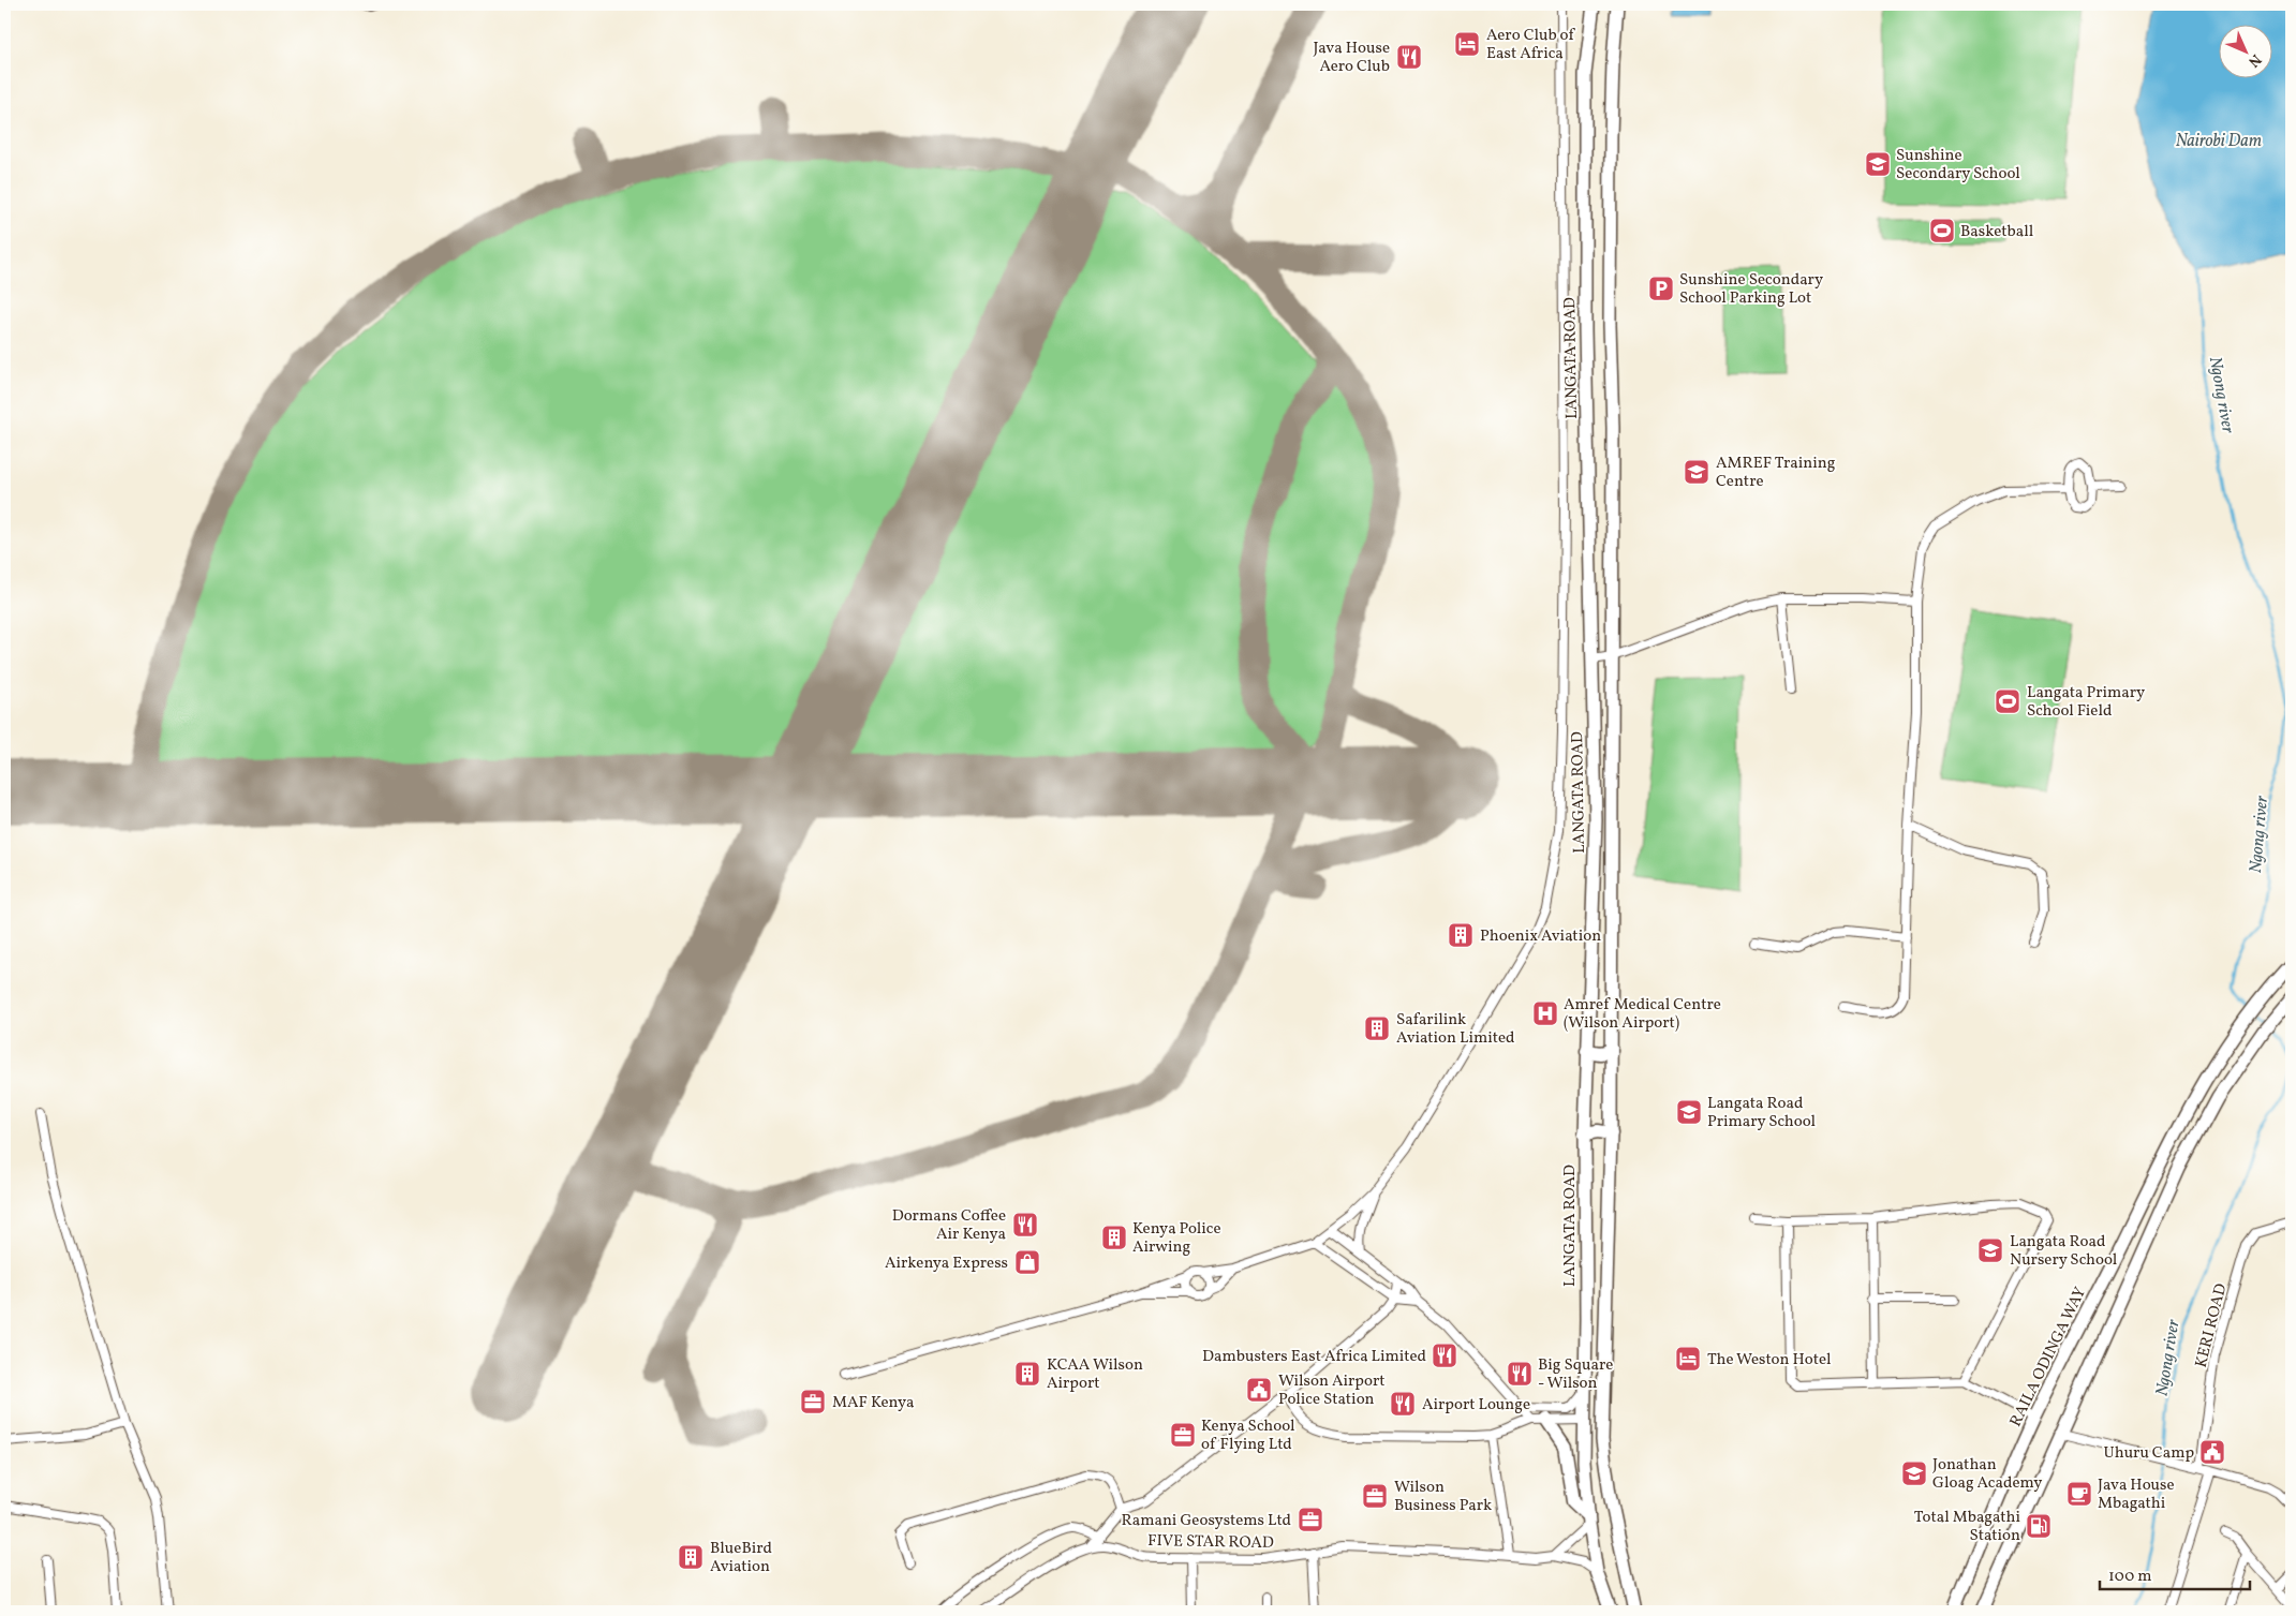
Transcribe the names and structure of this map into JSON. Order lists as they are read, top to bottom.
{
  "streets": {
    "main road": ["LANGATA ROAD", "RAILA ODINGA WAY"],
    "street": ["KERI ROAD", "FIVE STAR ROAD"]
  },
  "crossings": [
    ["LANGATA ROAD", "FIVE STAR ROAD"]
  ],
  "water": ["Nairobi Dam", "Ngong river"],
  "places": {
    "hotel": ["Aero Club of East Africa", "The Weston Hotel"],
    "restaurant": [
      "Java House Aero Club",
      "Dormans Coffee Air Kenya",
      "Dambusters East Africa Limited",
      "Big Square - Wilson",
      "Airport Lounge"
    ],
    "school or university": [
      "Sunshine Secondary School",
      "AMREF Training Centre",
      "Langata Road Primary School",
      "Langata Road Nursery School",
      "Jonathan Gloag Academy"
    ],
    "sports": ["Basketball", "Langata Primary School Field"],
    "parking": ["Sunshine Secondary School Parking Lot"],
    "building": [
      "Phoenix Aviation",
      "Safarilink Aviation Limited",
      "Kenya Police Airwing",
      "KCAA Wilson Airport",
      "BlueBird Aviation"
    ],
    "hospital": ["Amref Medical Centre (Wilson Airport)"],
    "shop": ["Airkenya Express"],
    "public building": ["Wilson Airport Police Station", "Uhuru Camp"],
    "office": [
      "MAF Kenya",
      "Kenya School of Flying Ltd",
      "Wilson Business Park",
      "Ramani Geosystems Ltd"
    ],
    "cafe": ["Java House Mbagathi"],
    "fuel station": ["Total Mbagathi Station"]
  },
  "scale_bar": "100 m",
  "north": "bottom right"
}
